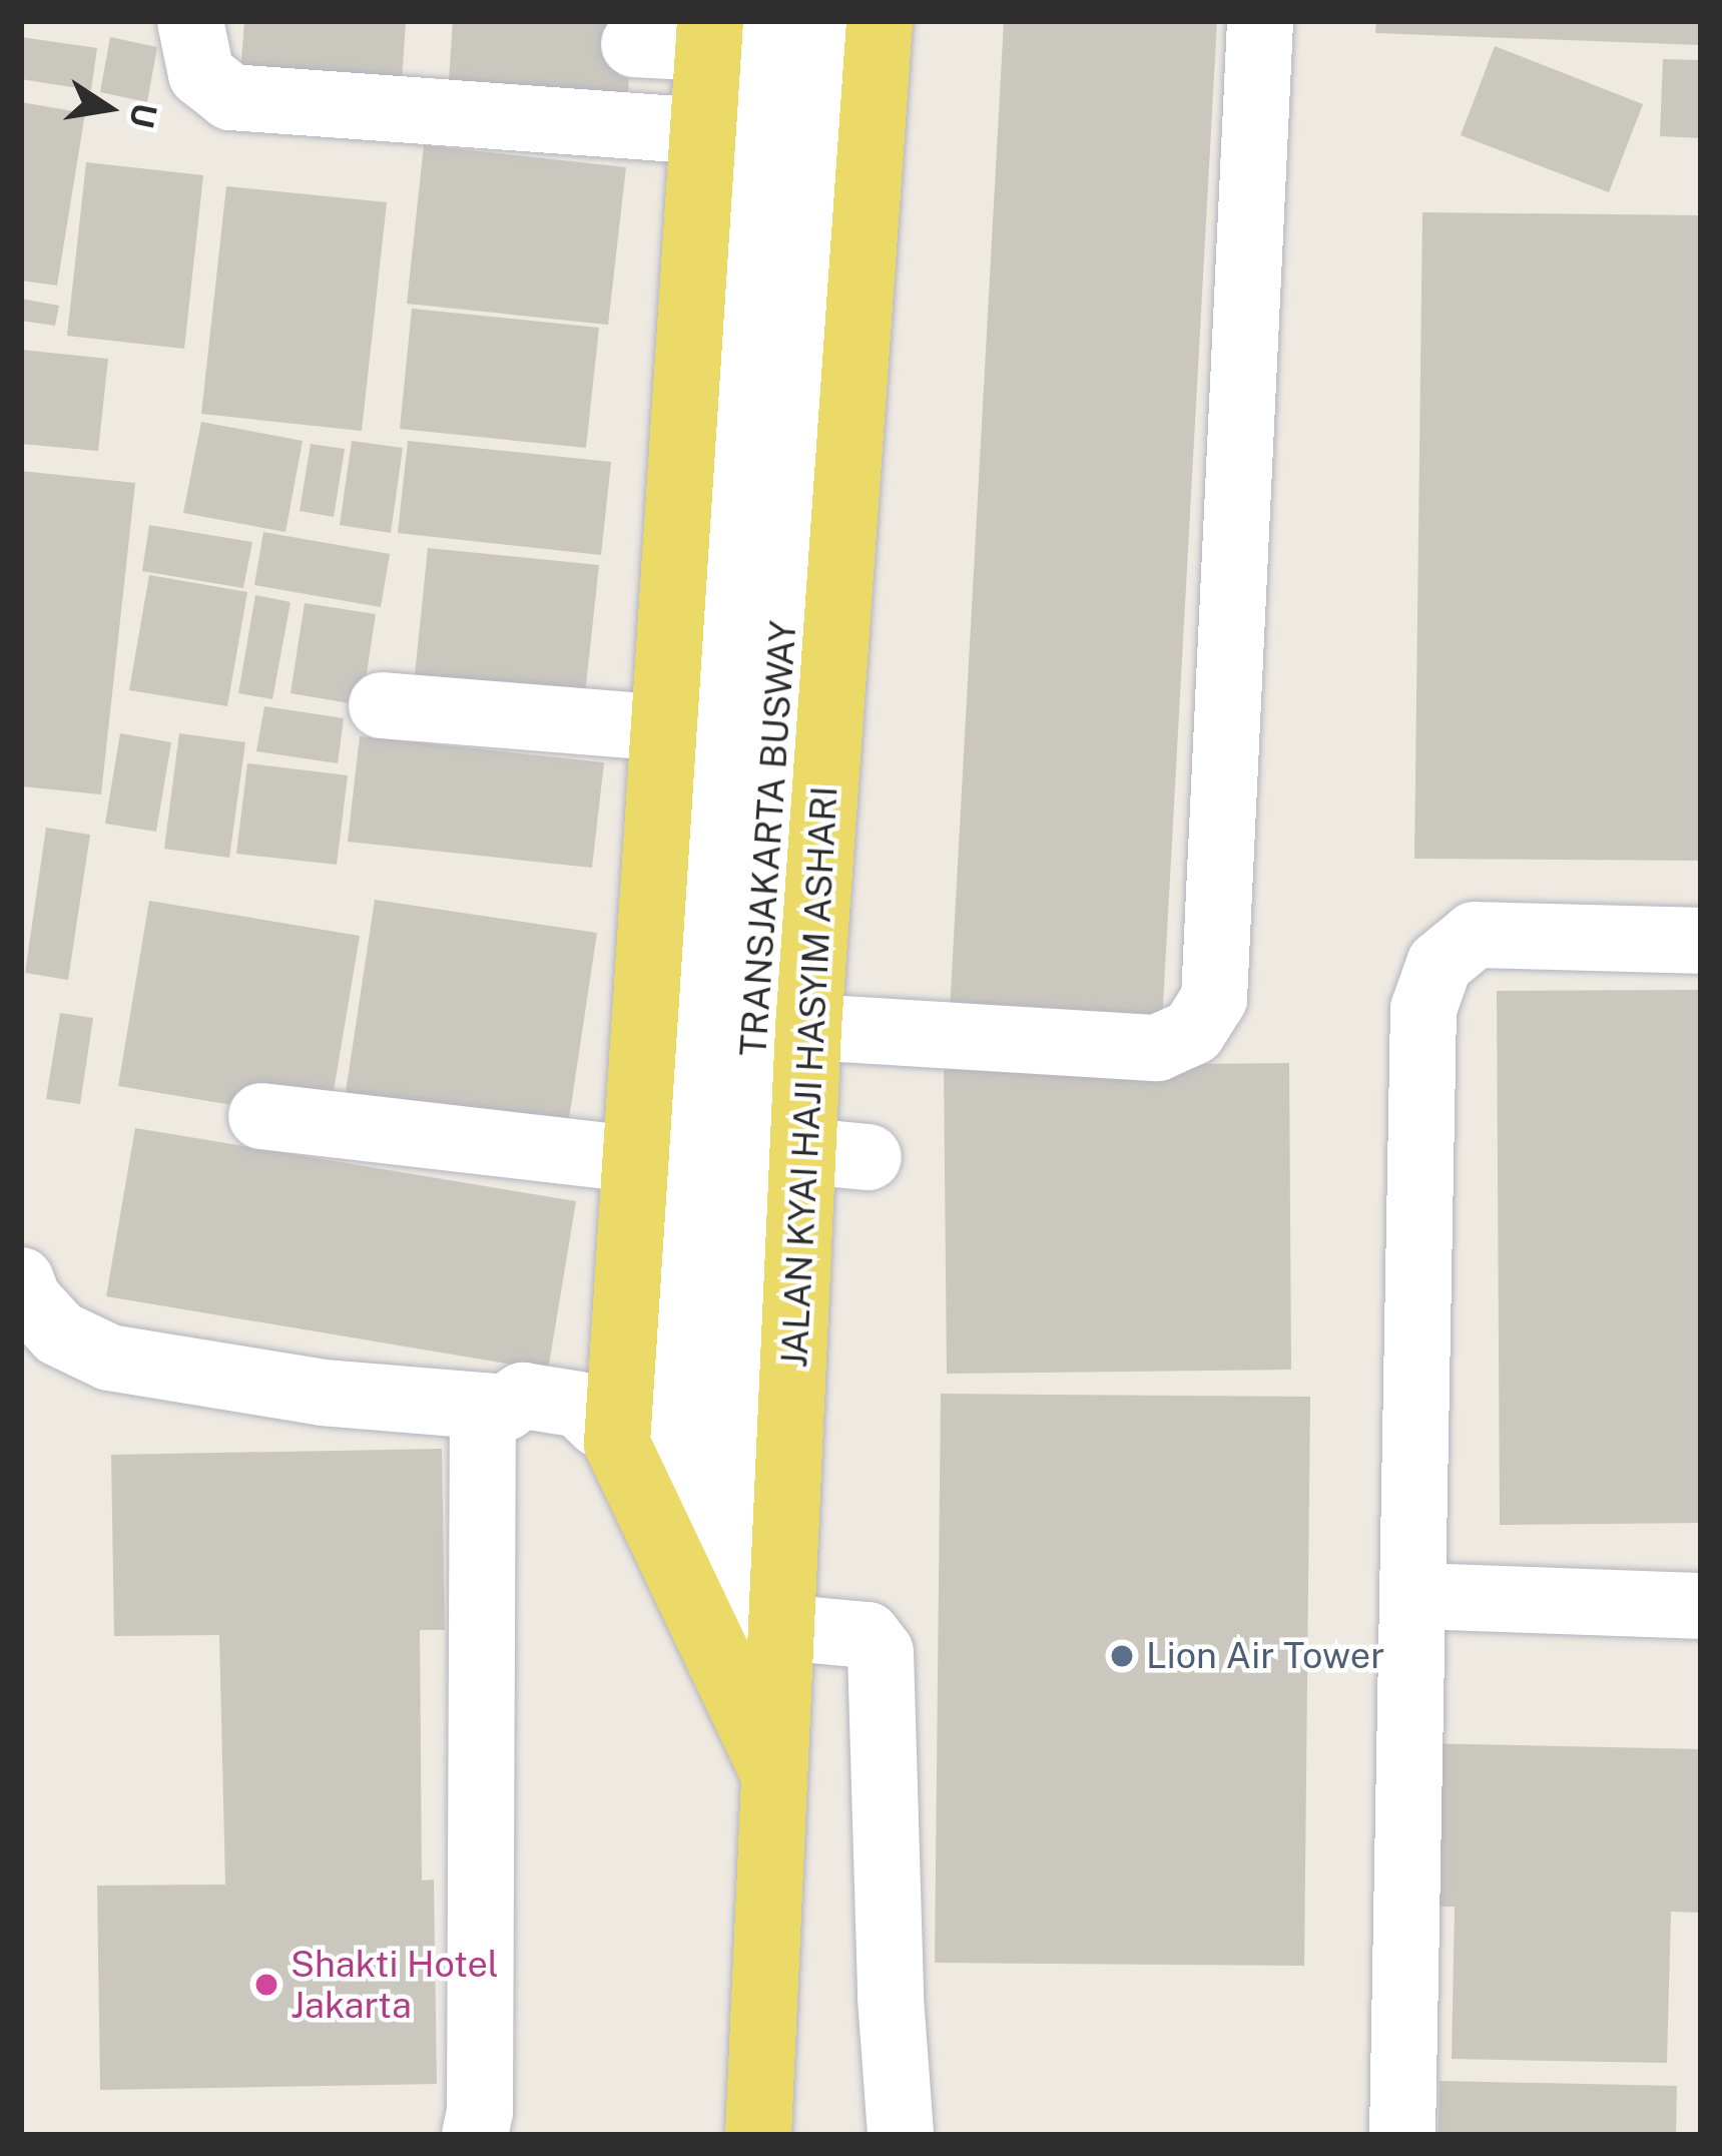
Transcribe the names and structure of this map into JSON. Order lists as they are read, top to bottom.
{
  "streets": {
    "main road": ["JALAN KYAI HAJI HASYIM ASHARI"],
    "lane": ["TRANSJAKARTA BUSWAY"]
  },
  "places": ["Lion Air Tower", "Shakti Hotel Jakarta"],
  "north": "right"
}
